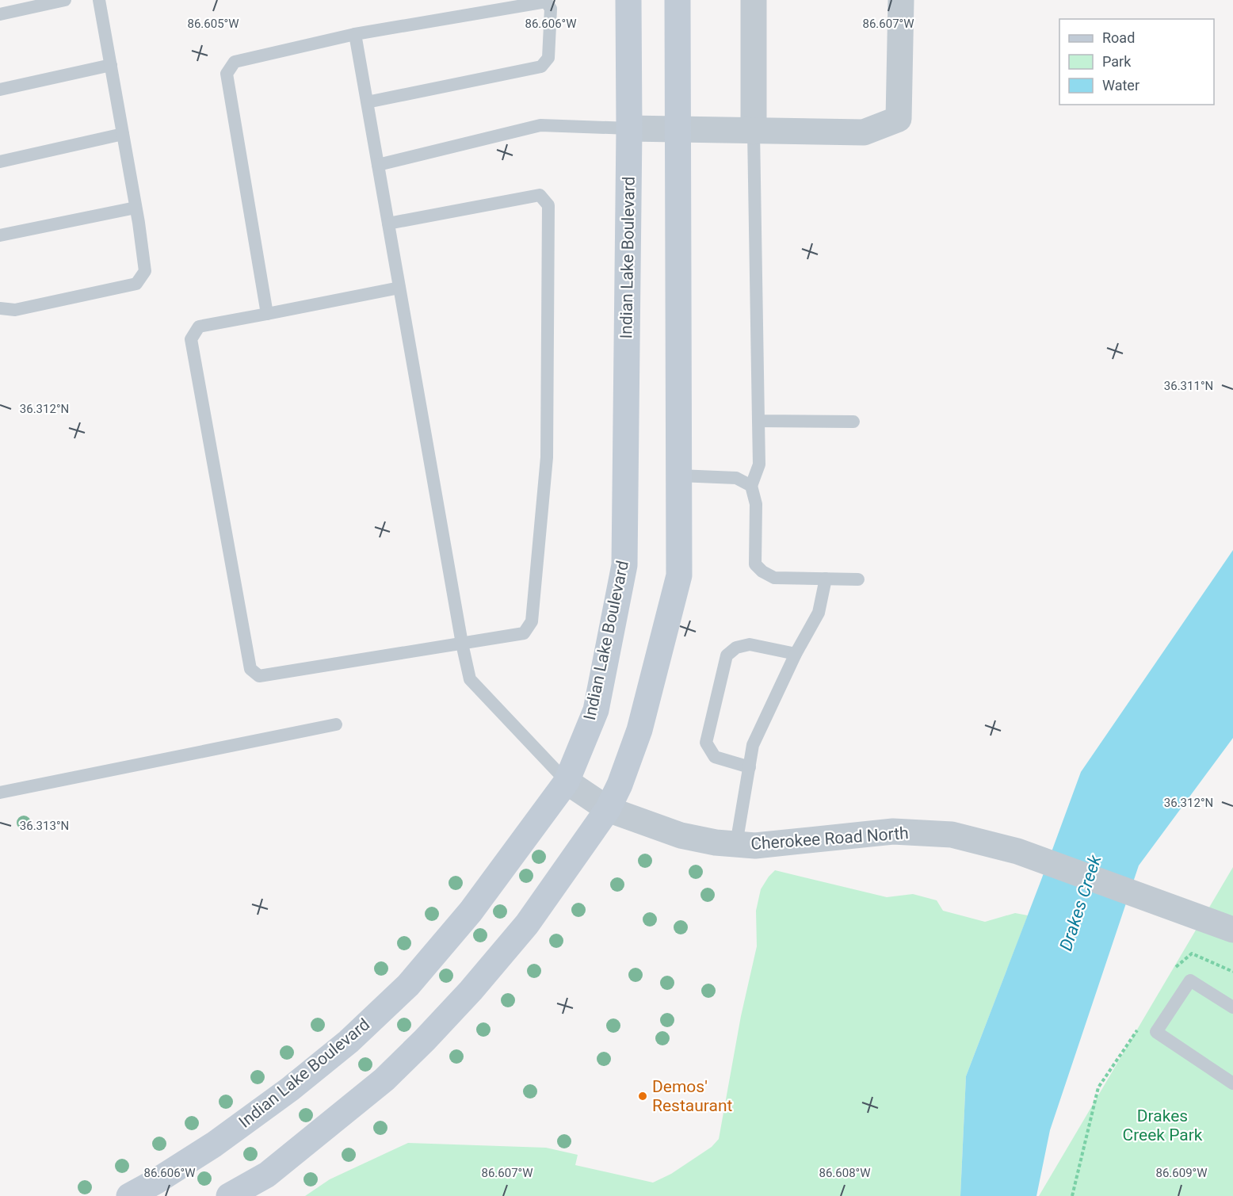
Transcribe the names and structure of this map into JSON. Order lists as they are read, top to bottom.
{
  "streets": {
    "main road": ["Indian Lake Boulevard"],
    "street": ["Cherokee Road North"]
  },
  "crossings": [
    ["Indian Lake Boulevard", "Cherokee Road North"]
  ],
  "water": ["Drakes Creek"],
  "parks": ["Drakes Creek Park"],
  "places": ["Demos' Restaurant"],
  "legend": ["Road", "Park", "Water"],
  "coordinates": [
    "86.605°W",
    "86.606°W",
    "86.607°W",
    "36.311°N",
    "36.312°N",
    "36.313°N",
    "86.609°W",
    "86.608°W"
  ]
}
